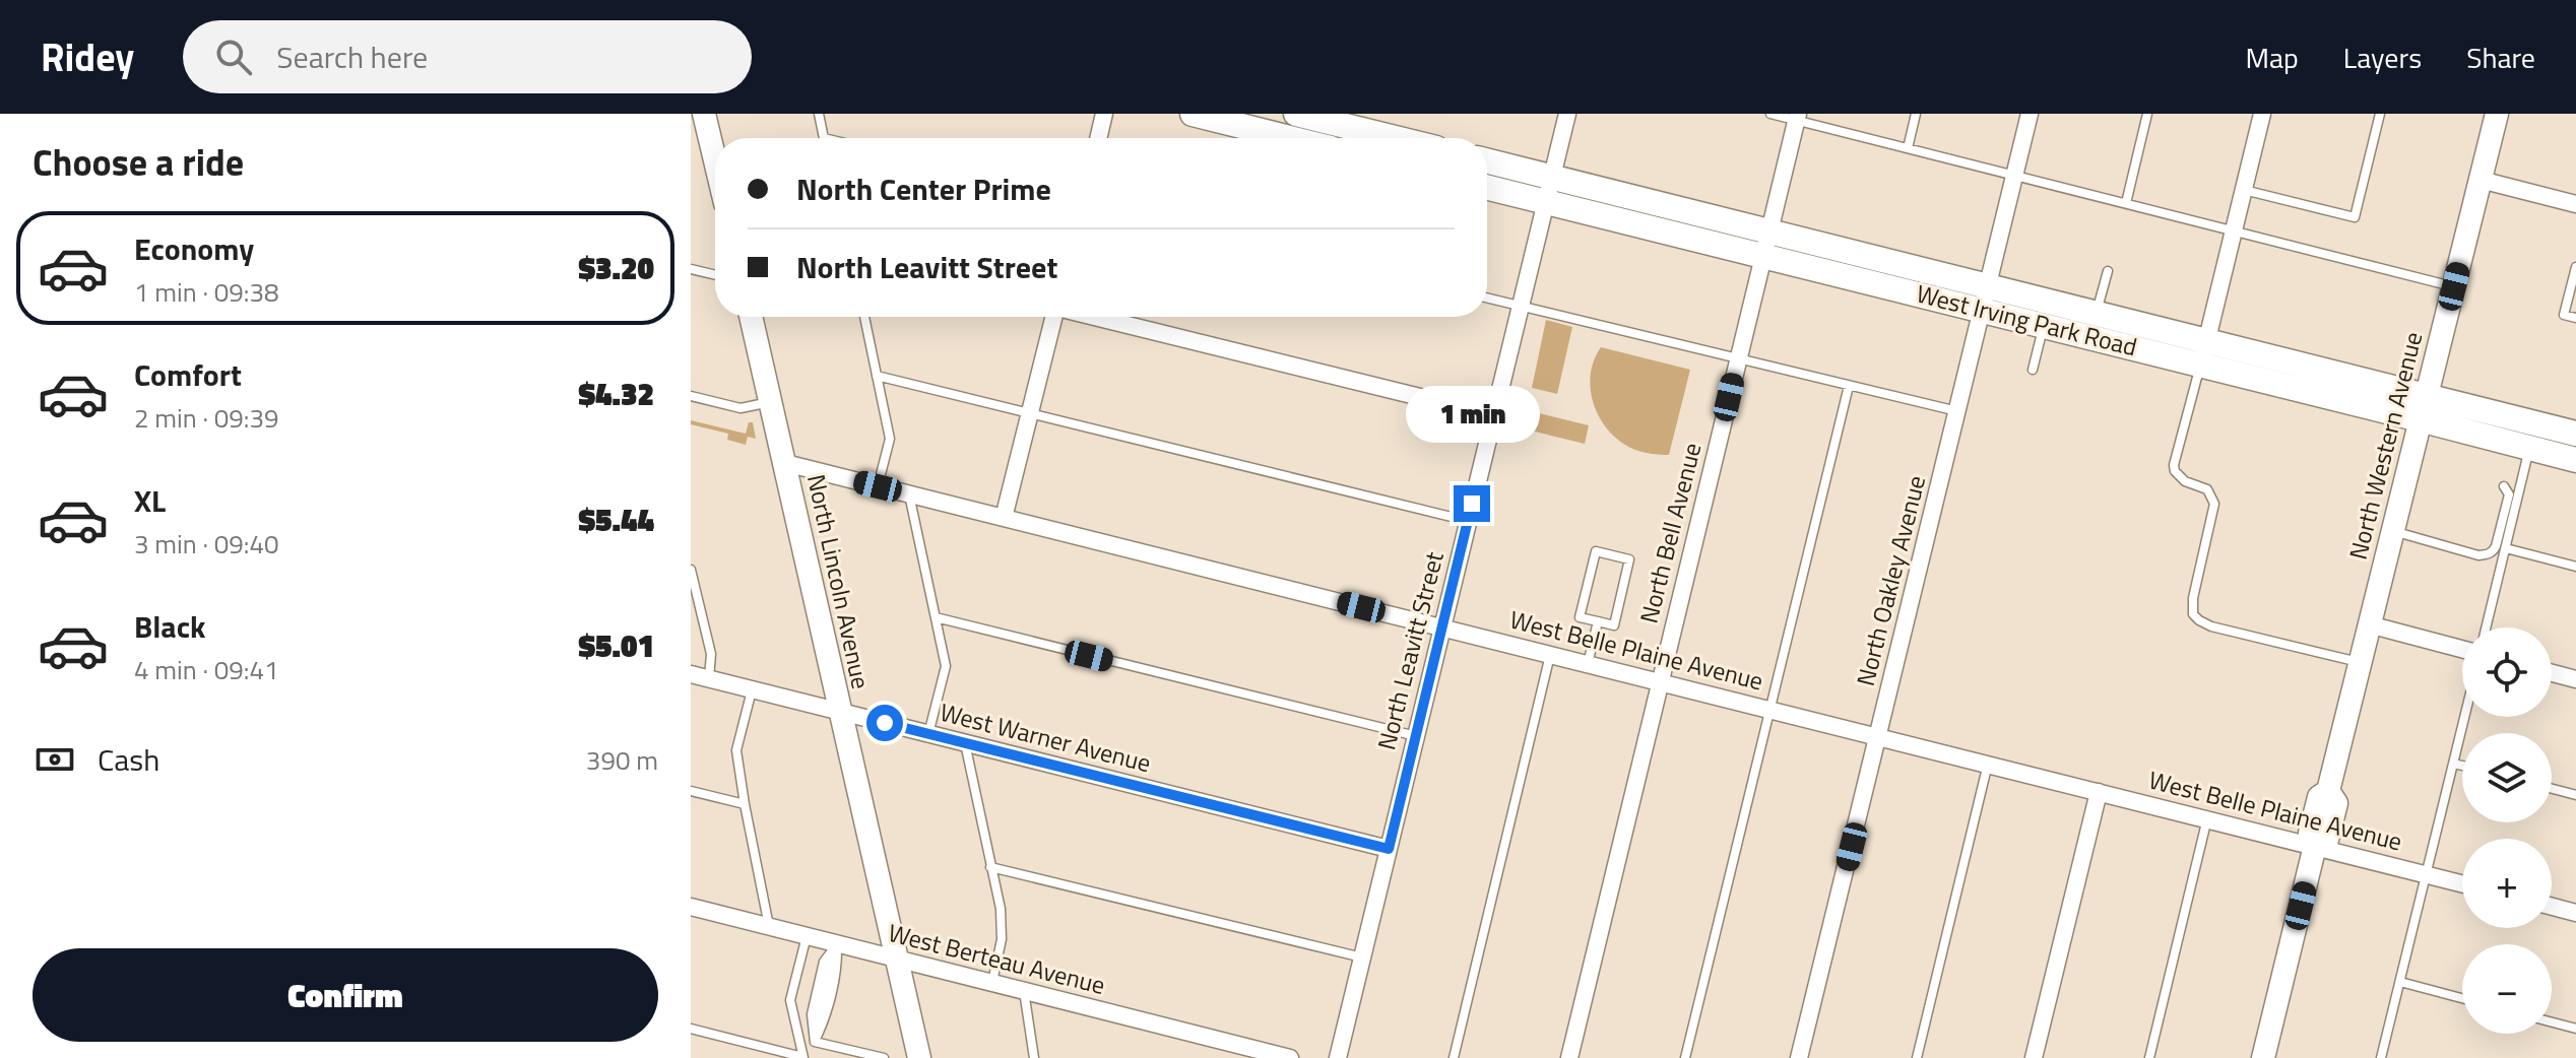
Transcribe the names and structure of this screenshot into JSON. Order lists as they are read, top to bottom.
{
  "streets": {
    "main road": ["West Irving Park Road", "North Western Avenue", "North Lincoln Avenue"],
    "street": [
      "North Bell Avenue",
      "North Oakley Avenue",
      "North Leavitt Street",
      "West Belle Plaine Avenue",
      "West Warner Avenue",
      "West Berteau Avenue"
    ]
  },
  "crossings": [
    ["West Irving Park Road", "North Western Avenue"],
    ["West Irving Park Road", "North Bell Avenue"],
    ["West Irving Park Road", "North Oakley Avenue"],
    ["West Irving Park Road", "North Leavitt Street"],
    ["North Western Avenue", "West Belle Plaine Avenue"],
    ["North Bell Avenue", "West Belle Plaine Avenue"],
    ["North Oakley Avenue", "West Belle Plaine Avenue"],
    ["North Lincoln Avenue", "West Belle Plaine Avenue"],
    ["North Lincoln Avenue", "West Warner Avenue"],
    ["North Lincoln Avenue", "West Berteau Avenue"],
    ["North Leavitt Street", "West Belle Plaine Avenue"],
    ["North Leavitt Street", "West Warner Avenue"]
  ],
  "page": {
    "header": "Ridey",
    "search": "Search here",
    "nav": ["Map", "Layers", "Share"],
    "heading": "Choose a ride",
    "banner": ["North Center Prime", "North Leavitt Street"],
    "list": [
      {
        "name": "Economy",
        "note": "1 min · 09:38",
        "value": "$3.20"
      },
      {
        "name": "Comfort",
        "note": "2 min · 09:39",
        "value": "$4.32"
      },
      {
        "name": "XL",
        "note": "3 min · 09:40",
        "value": "$5.44"
      },
      {
        "name": "Black",
        "note": "4 min · 09:41",
        "value": "$5.01"
      }
    ],
    "bubble": "1 min",
    "map_buttons": ["+", "−"],
    "pay": ["Cash", "390 m"],
    "buttons": "Confirm"
  }
}
